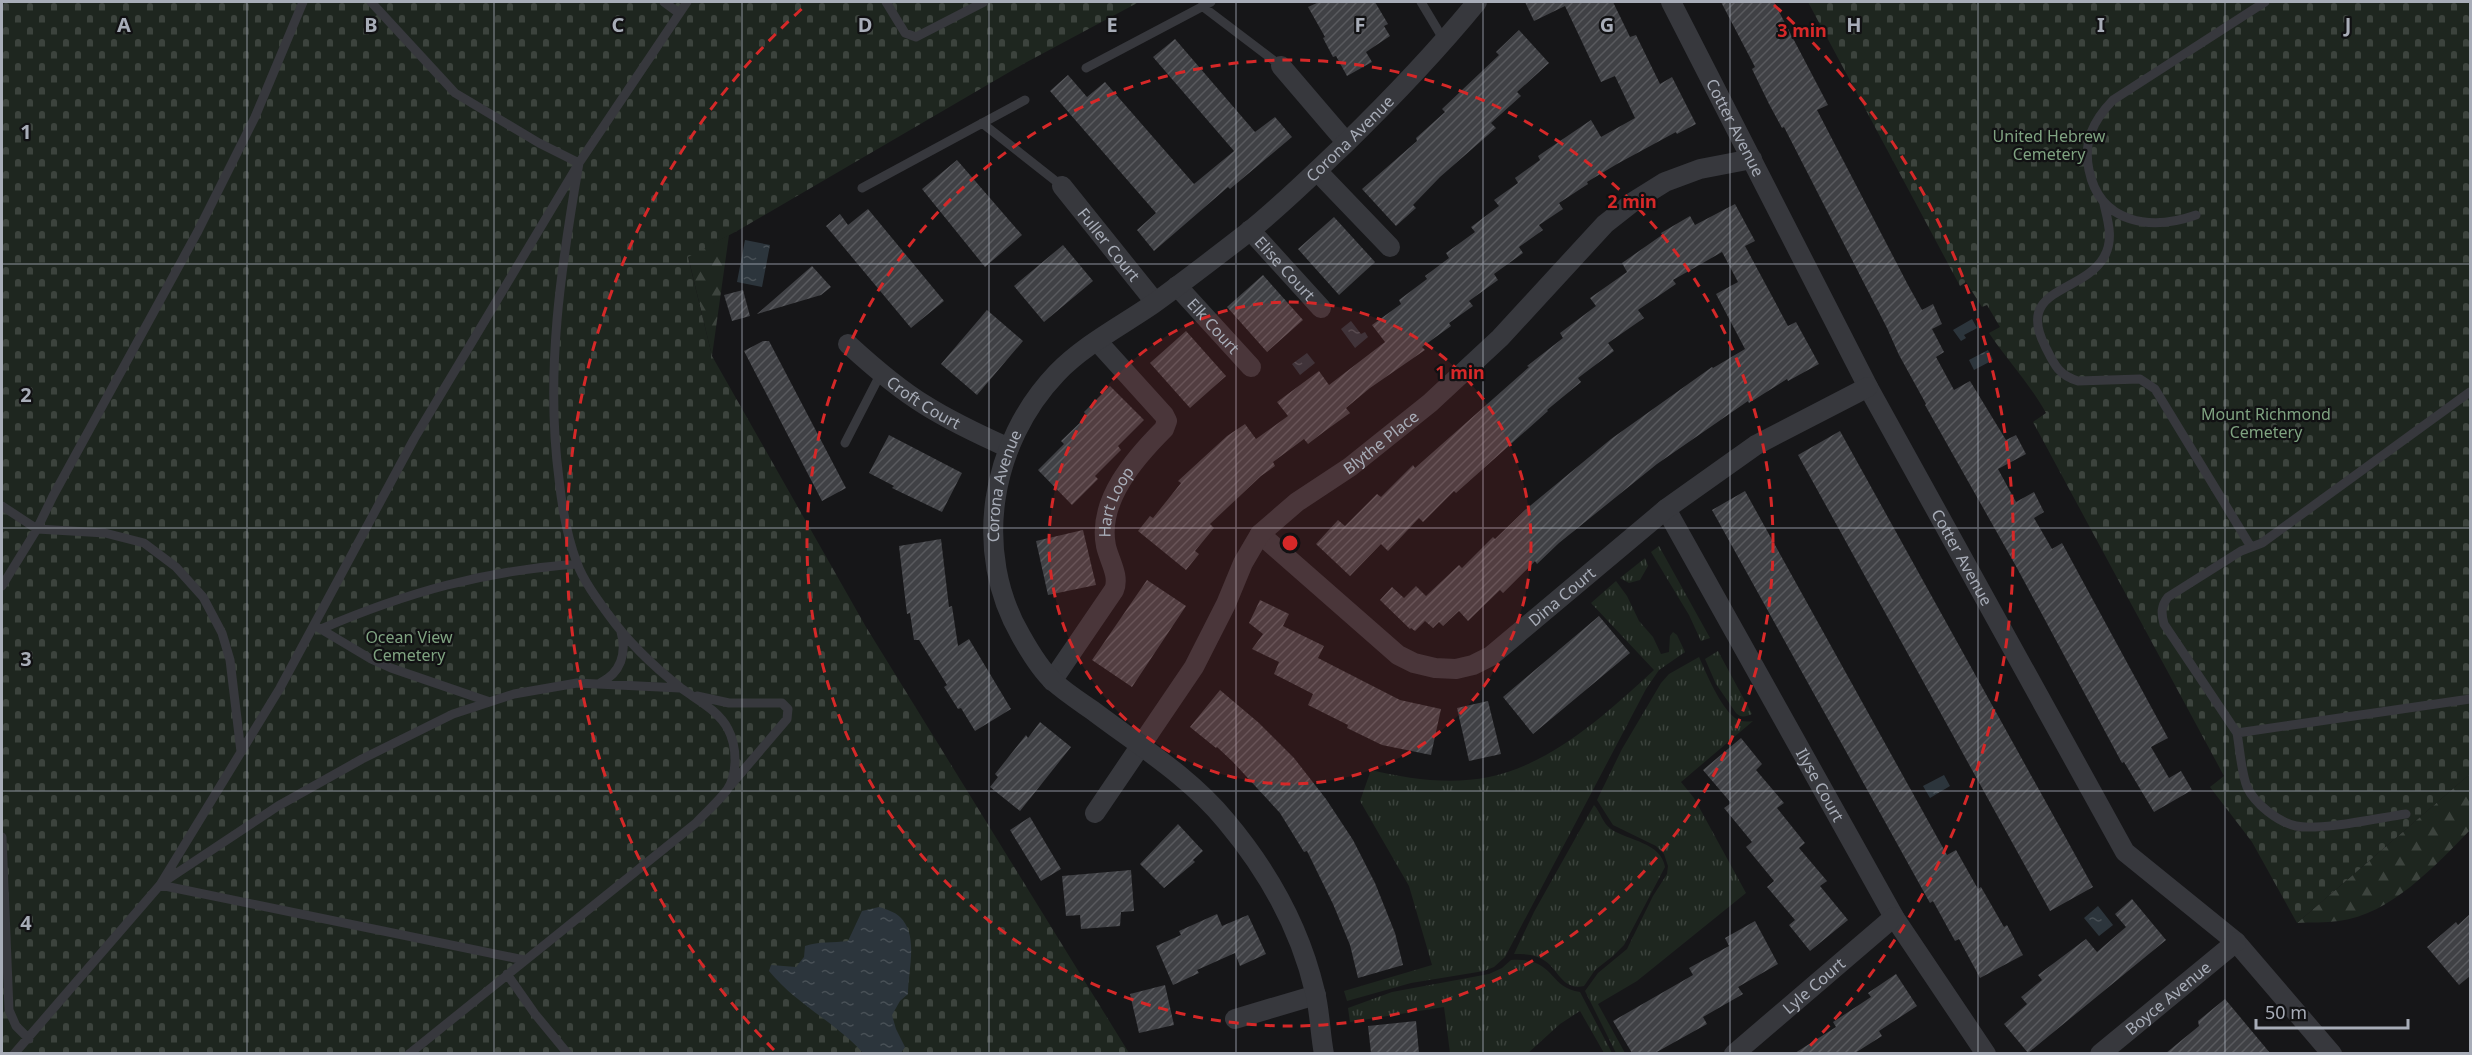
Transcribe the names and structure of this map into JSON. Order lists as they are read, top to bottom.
{
  "streets": {
    "street": [
      "Cotter Avenue",
      "Corona Avenue",
      "Fuller Court",
      "Elise Court",
      "Elk Court",
      "Croft Court",
      "Blythe Place",
      "Hart Loop",
      "Dina Court",
      "Ilyse Court",
      "Lyle Court",
      "Boyce Avenue"
    ]
  },
  "crossings": [
    ["Cotter Avenue", "Blythe Place"],
    ["Cotter Avenue", "Dina Court"],
    ["Cotter Avenue", "Boyce Avenue"],
    ["Corona Avenue", "Fuller Court"],
    ["Corona Avenue", "Elise Court"],
    ["Corona Avenue", "Elk Court"],
    ["Corona Avenue", "Croft Court"],
    ["Corona Avenue", "Blythe Place"],
    ["Corona Avenue", "Hart Loop"],
    ["Blythe Place", "Dina Court"],
    ["Dina Court", "Ilyse Court"],
    ["Ilyse Court", "Lyle Court"]
  ],
  "parks": ["United Hebrew Cemetery", "Mount Richmond Cemetery", "Ocean View Cemetery"],
  "scale_bar": "50 m",
  "grid": {
    "columns": [
      "A",
      "B",
      "C",
      "D",
      "E",
      "F",
      "G",
      "H",
      "I",
      "J"
    ],
    "rows": [
      "1",
      "2",
      "3",
      "4"
    ]
  },
  "rings": ["3 min", "2 min", "1 min"]
}
